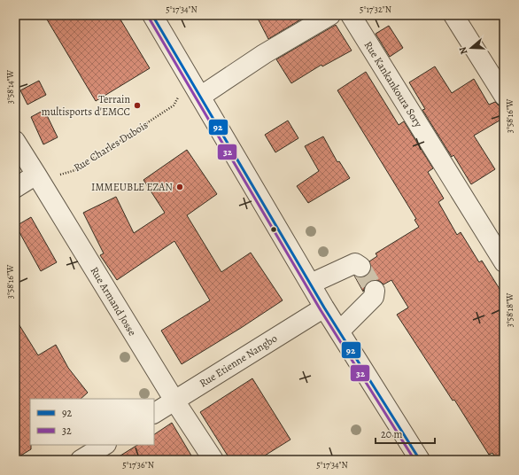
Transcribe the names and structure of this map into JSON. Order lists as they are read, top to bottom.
{
  "streets": {
    "street": ["Rue Kankankoura Sory", "Rue Armand Josse", "Rue Etienne Nangbo"],
    "path": ["Rue Charles Dubois"]
  },
  "crossings": [
    ["Rue Charles Dubois", "Rue Armand Josse"],
    ["Rue Armand Josse", "Rue Etienne Nangbo"]
  ],
  "places": ["Terrain multisports d'EMCC", "IMMEUBLE EZAN"],
  "lines": ["transit line 92", "transit line 32"],
  "legend": ["92", "32"],
  "scale_bar": "20 m",
  "north": "left",
  "coordinates": [
    "5°17'34\"N",
    "5°17'32\"N",
    "3°58'14\"W",
    "3°58'16\"W",
    "3°58'18\"W",
    "5°17'36\"N"
  ]
}
